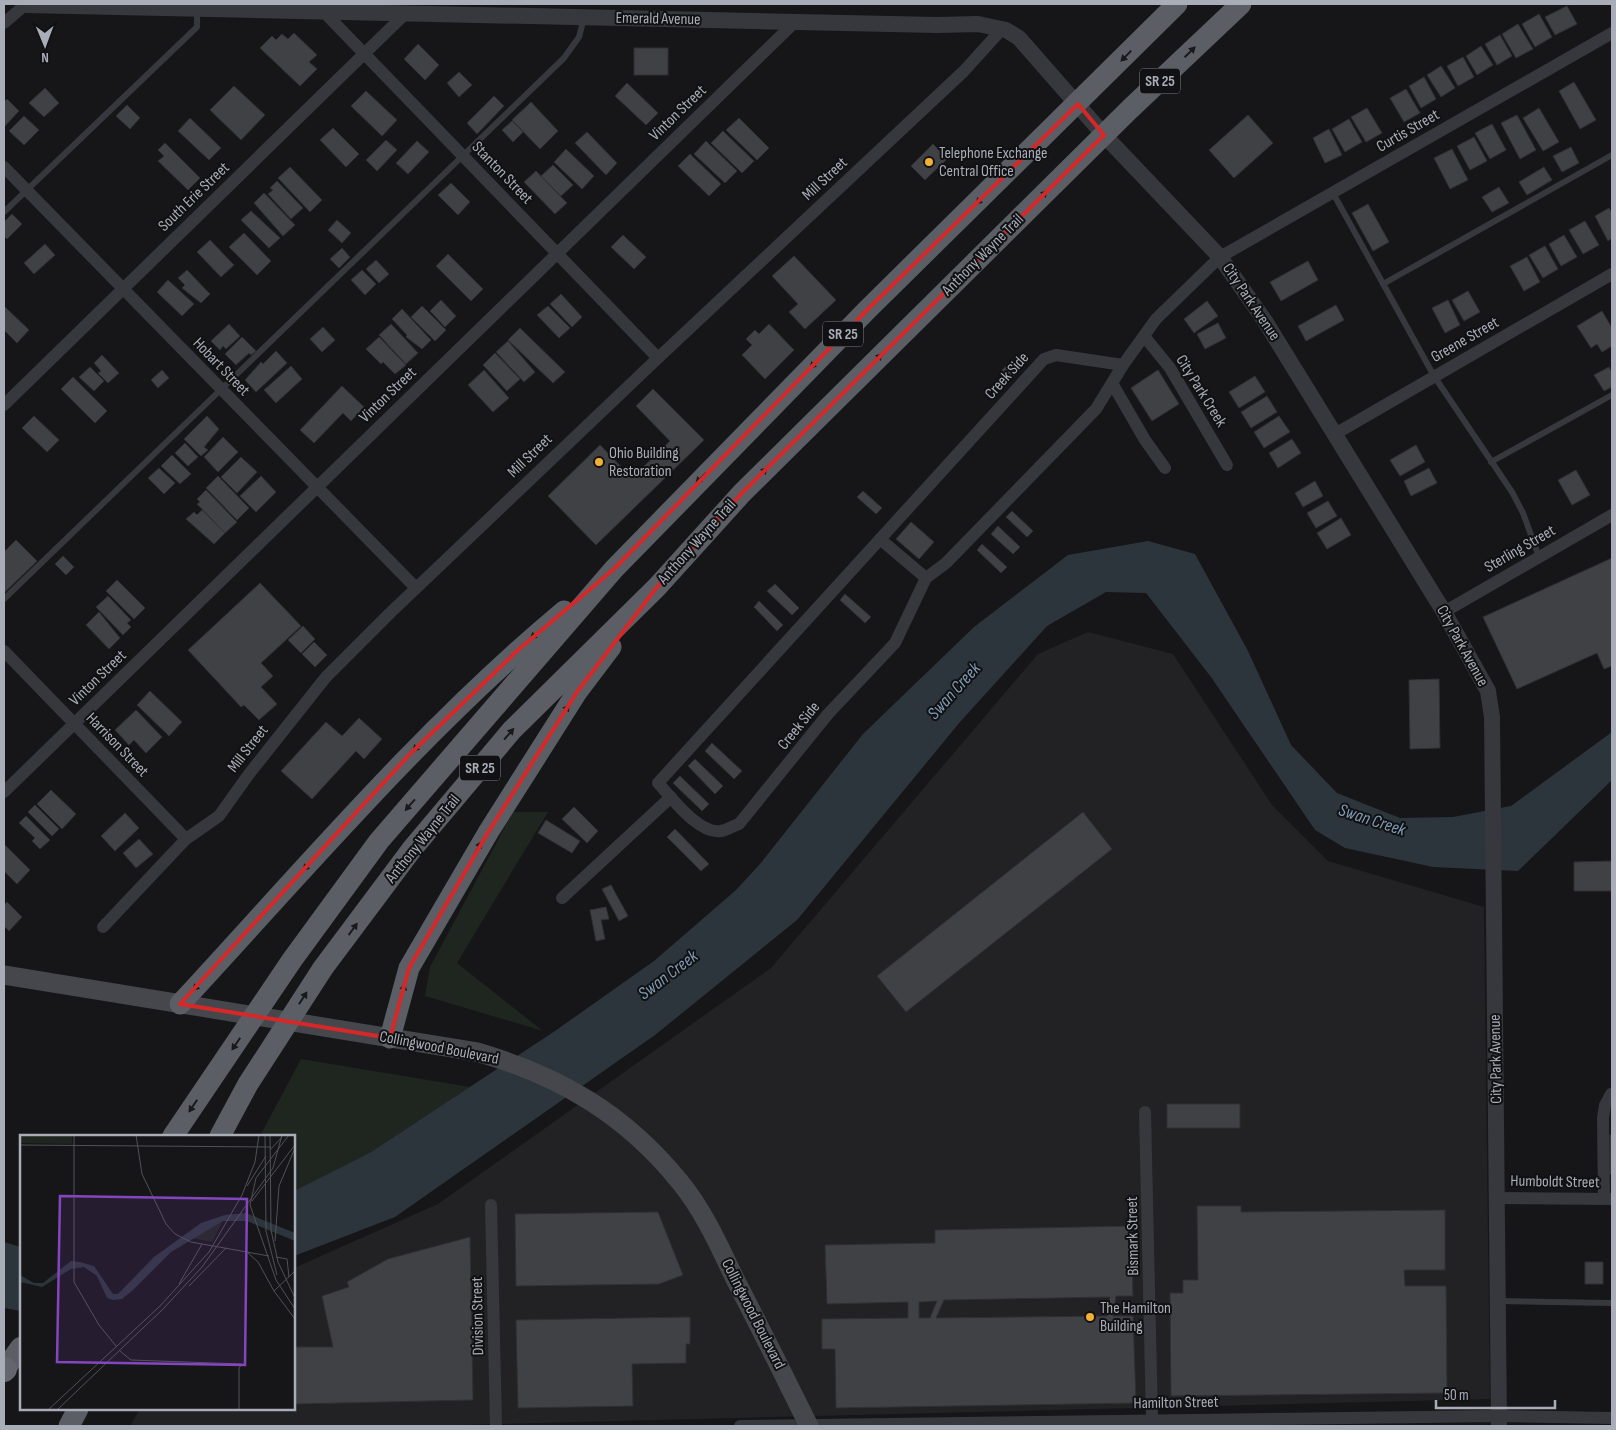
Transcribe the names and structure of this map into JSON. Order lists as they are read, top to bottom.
{
  "streets": {
    "highway": ["SR 25", "Anthony Wayne Trail"],
    "main road": ["Collingwood Boulevard"],
    "street": [
      "Emerald Avenue",
      "Vinton Street",
      "Curtis Street",
      "Stanton Street",
      "Mill Street",
      "South Erie Street",
      "City Park Avenue",
      "Greene Street",
      "Hobart Street",
      "Creek Side",
      "City Park Creek",
      "Sterling Street",
      "Harrison Street",
      "Humboldt Street",
      "Bismark Street",
      "Division Street",
      "Hamilton Street"
    ]
  },
  "crossings": [
    ["Emerald Avenue", "Vinton Street"],
    ["Emerald Avenue", "Stanton Street"],
    ["Emerald Avenue", "Mill Street"],
    ["Emerald Avenue", "South Erie Street"],
    ["Emerald Avenue", "City Park Avenue"],
    ["Vinton Street", "Stanton Street"],
    ["Vinton Street", "Hobart Street"],
    ["Vinton Street", "Harrison Street"],
    ["Curtis Street", "City Park Avenue"],
    ["Curtis Street", "Creek Side"],
    ["Stanton Street", "Mill Street"],
    ["Stanton Street", "South Erie Street"],
    ["Mill Street", "Hobart Street"],
    ["Mill Street", "Harrison Street"],
    ["South Erie Street", "Hobart Street"],
    ["Anthony Wayne Trail", "City Park Avenue"],
    ["City Park Avenue", "Greene Street"],
    ["City Park Avenue", "Creek Side"],
    ["City Park Avenue", "Sterling Street"],
    ["City Park Avenue", "Humboldt Street"],
    ["City Park Avenue", "Hamilton Street"],
    ["Creek Side", "City Park Creek"],
    ["Collingwood Boulevard", "Hamilton Street"],
    ["Bismark Street", "Hamilton Street"]
  ],
  "water": ["Swan Creek"],
  "places": ["Telephone Exchange Central Office", "Ohio Building Restoration", "The Hamilton Building"],
  "scale_bar": "50 m",
  "north": "bottom"
}
